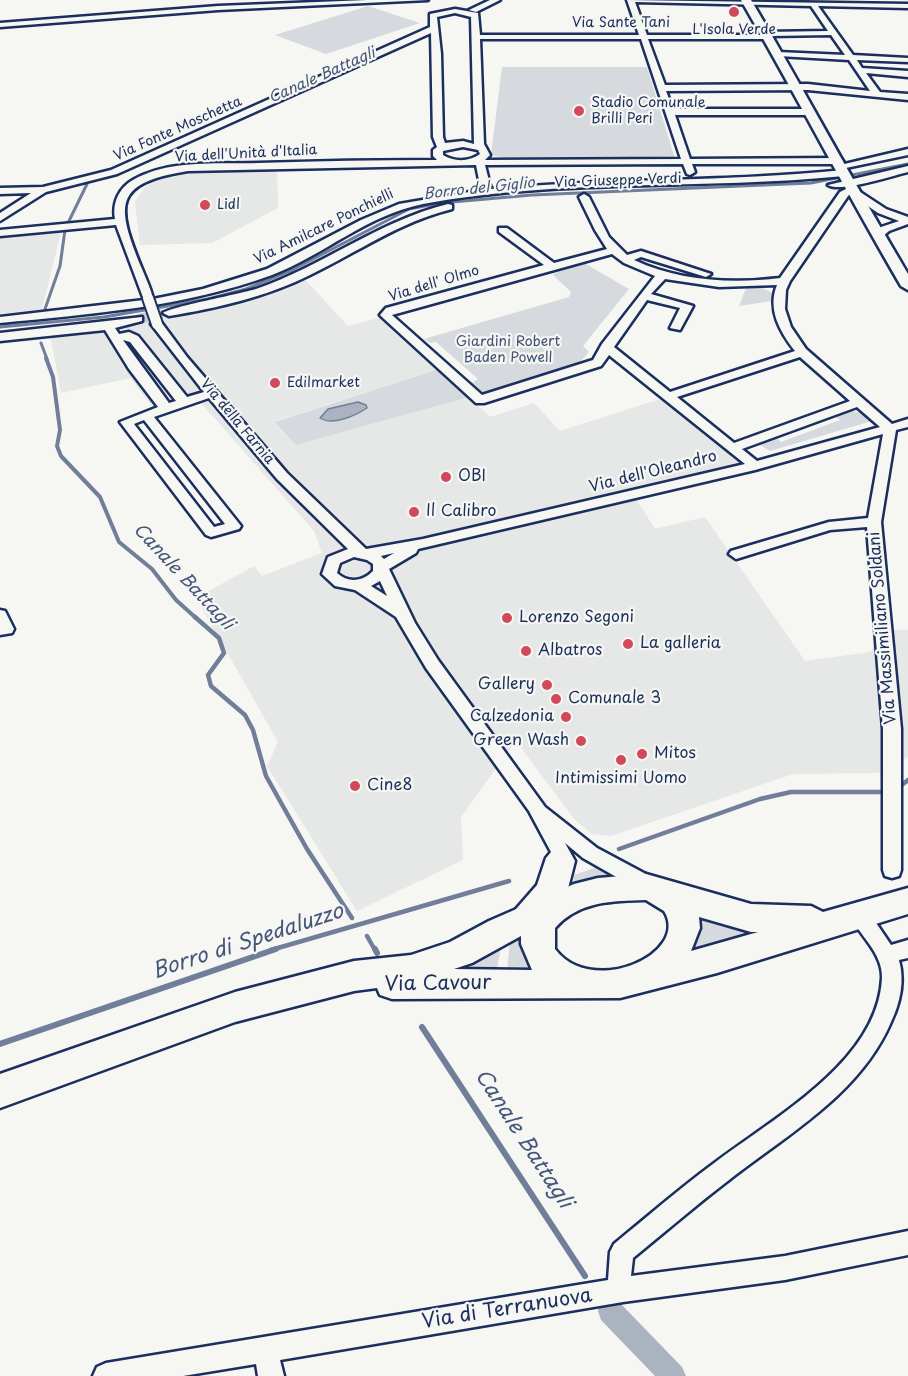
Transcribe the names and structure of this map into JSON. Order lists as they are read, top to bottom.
{
  "streets": {
    "main road": ["Via Cavour"],
    "street": [
      "Via Sante Tani",
      "Via Fonte Moschetta",
      "Via dell'Unità d'Italia",
      "Via Giuseppe Verdi",
      "Via Amilcare Ponchielli",
      "Via dell' Olmo",
      "Via della Farnia",
      "Via dell'Oleandro",
      "Via Massimiliano Soldani",
      "Via di Terranuova"
    ]
  },
  "crossings": [
    ["Via dell'Unità d'Italia", "Via della Farnia"],
    ["Via Giuseppe Verdi", "Via Amilcare Ponchielli"],
    ["Via della Farnia", "Via dell'Oleandro"],
    ["Via della Farnia", "Via Cavour"],
    ["Via dell'Oleandro", "Via Massimiliano Soldani"]
  ],
  "water": ["Canale Battagli", "Borro del Giglio", "Borro di Spedaluzzo"],
  "parks": ["Giardini Robert Baden Powell"],
  "places": [
    "L'Isola Verde",
    "Stadio Comunale Brilli Peri",
    "Lidl",
    "Edilmarket",
    "OBI",
    "Il Calibro",
    "Lorenzo Segoni",
    "La galleria",
    "Albatros",
    "Gallery",
    "Comunale 3",
    "Calzedonia",
    "Green Wash",
    "Mitos",
    "Intimissimi Uomo",
    "Cine8"
  ]
}
